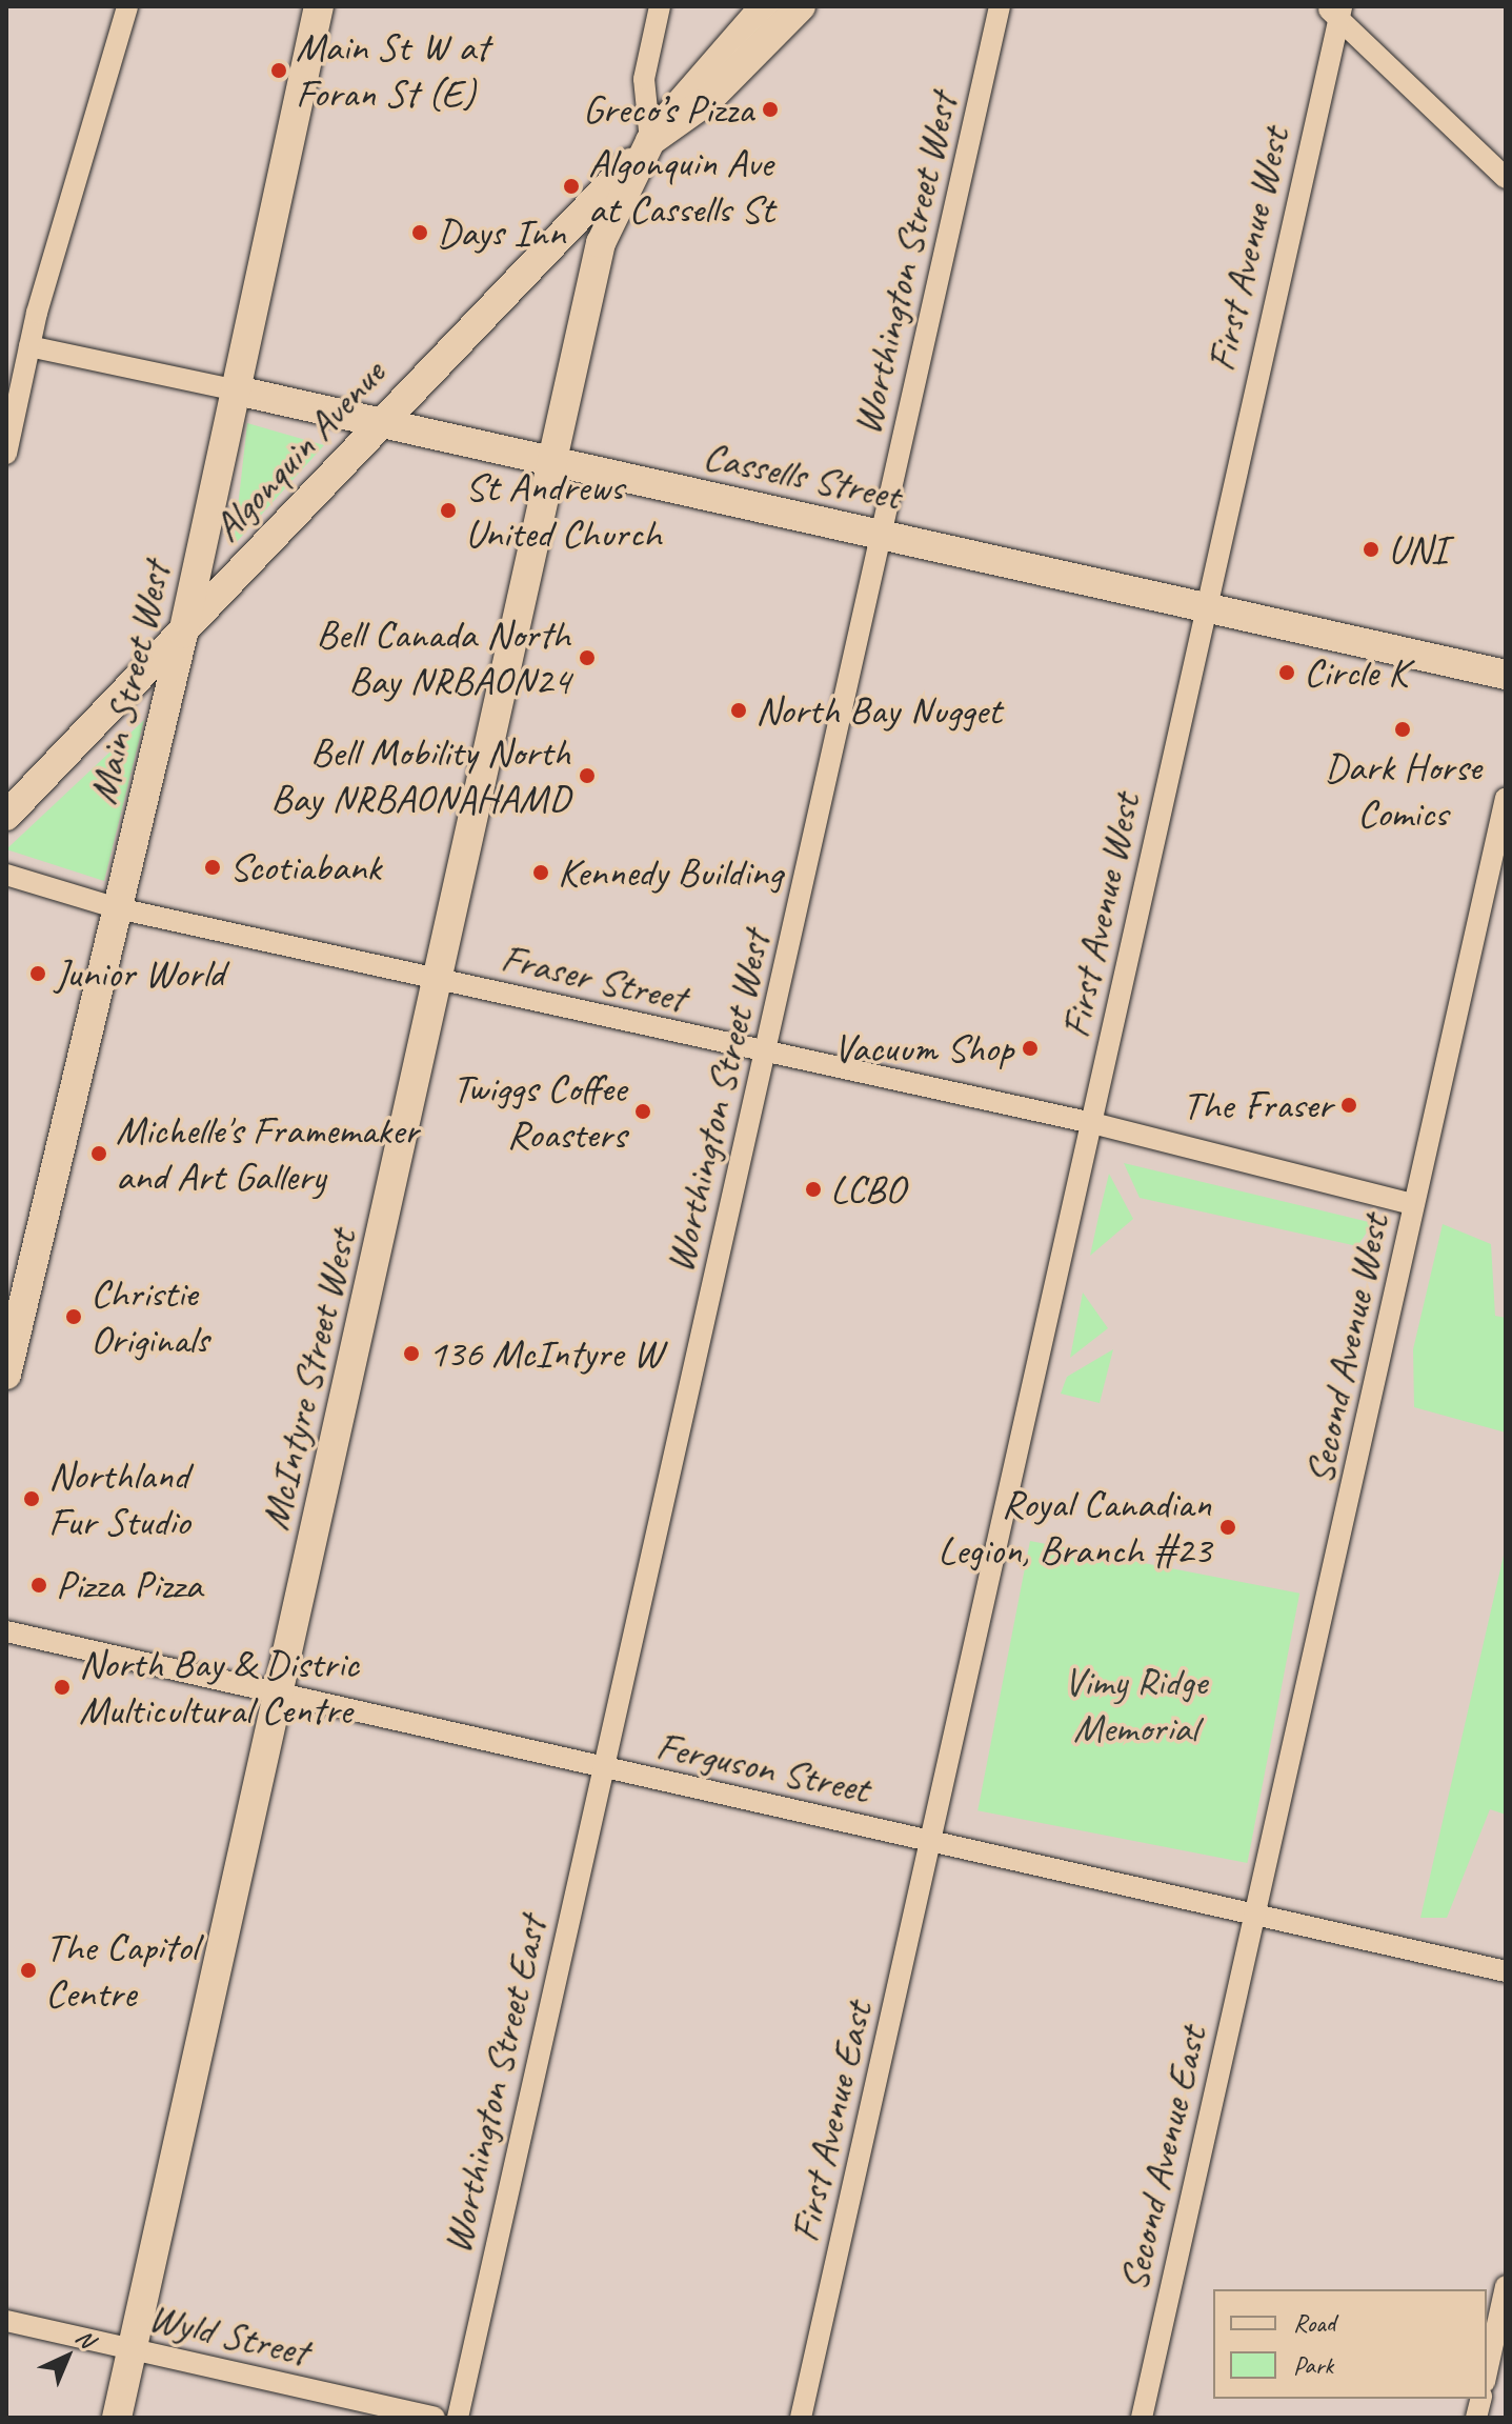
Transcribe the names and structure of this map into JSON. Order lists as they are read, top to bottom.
{
  "streets": {
    "main road": [
      "Algonquin Avenue",
      "Cassells Street",
      "Main Street West",
      "McIntyre Street West"
    ],
    "street": [
      "First Avenue West",
      "Worthington Street West",
      "Fraser Street",
      "Second Avenue West",
      "Ferguson Street",
      "Worthington Street East",
      "First Avenue East",
      "Second Avenue East",
      "Wyld Street"
    ]
  },
  "crossings": [
    ["First Avenue West", "Cassells Street"],
    ["First Avenue West", "Fraser Street"],
    ["First Avenue West", "Ferguson Street"],
    ["First Avenue West", "First Avenue East"],
    ["Worthington Street West", "Cassells Street"],
    ["Worthington Street West", "Fraser Street"],
    ["Worthington Street West", "Ferguson Street"],
    ["Worthington Street West", "Worthington Street East"],
    ["Algonquin Avenue", "Cassells Street"],
    ["Algonquin Avenue", "Main Street West"],
    ["Algonquin Avenue", "McIntyre Street West"],
    ["Cassells Street", "Main Street West"],
    ["Cassells Street", "McIntyre Street West"],
    ["Main Street West", "Fraser Street"],
    ["Fraser Street", "Second Avenue West"],
    ["Fraser Street", "McIntyre Street West"],
    ["Second Avenue West", "Ferguson Street"],
    ["Second Avenue West", "Second Avenue East"],
    ["McIntyre Street West", "Ferguson Street"],
    ["McIntyre Street West", "Wyld Street"],
    ["Ferguson Street", "Worthington Street East"],
    ["Ferguson Street", "First Avenue East"],
    ["Ferguson Street", "Second Avenue East"]
  ],
  "parks": ["Vimy Ridge Memorial"],
  "places": [
    "Main St W at Foran St (E)",
    "Greco’s Pizza",
    "Algonquin Ave at Cassells St",
    "Days Inn",
    "St Andrews United Church",
    "UNI",
    "Bell Canada North Bay NRBAON24",
    "Circle K",
    "North Bay Nugget",
    "Dark Horse Comics",
    "Bell Mobility North Bay NRBAONAHAMD",
    "Scotiabank",
    "Kennedy Building",
    "Junior World",
    "Vacuum Shop",
    "The Fraser",
    "Twiggs Coffee Roasters",
    "Michelle's Framemaker and Art Gallery",
    "LCBO",
    "Christie Originals",
    "136 McIntyre W",
    "Northland Fur Studio",
    "Royal Canadian Legion, Branch #23",
    "Pizza Pizza",
    "North Bay & Distric Multicultural Centre",
    "The Capitol Centre"
  ],
  "legend": ["Road", "Park"],
  "north": "top right"
}
